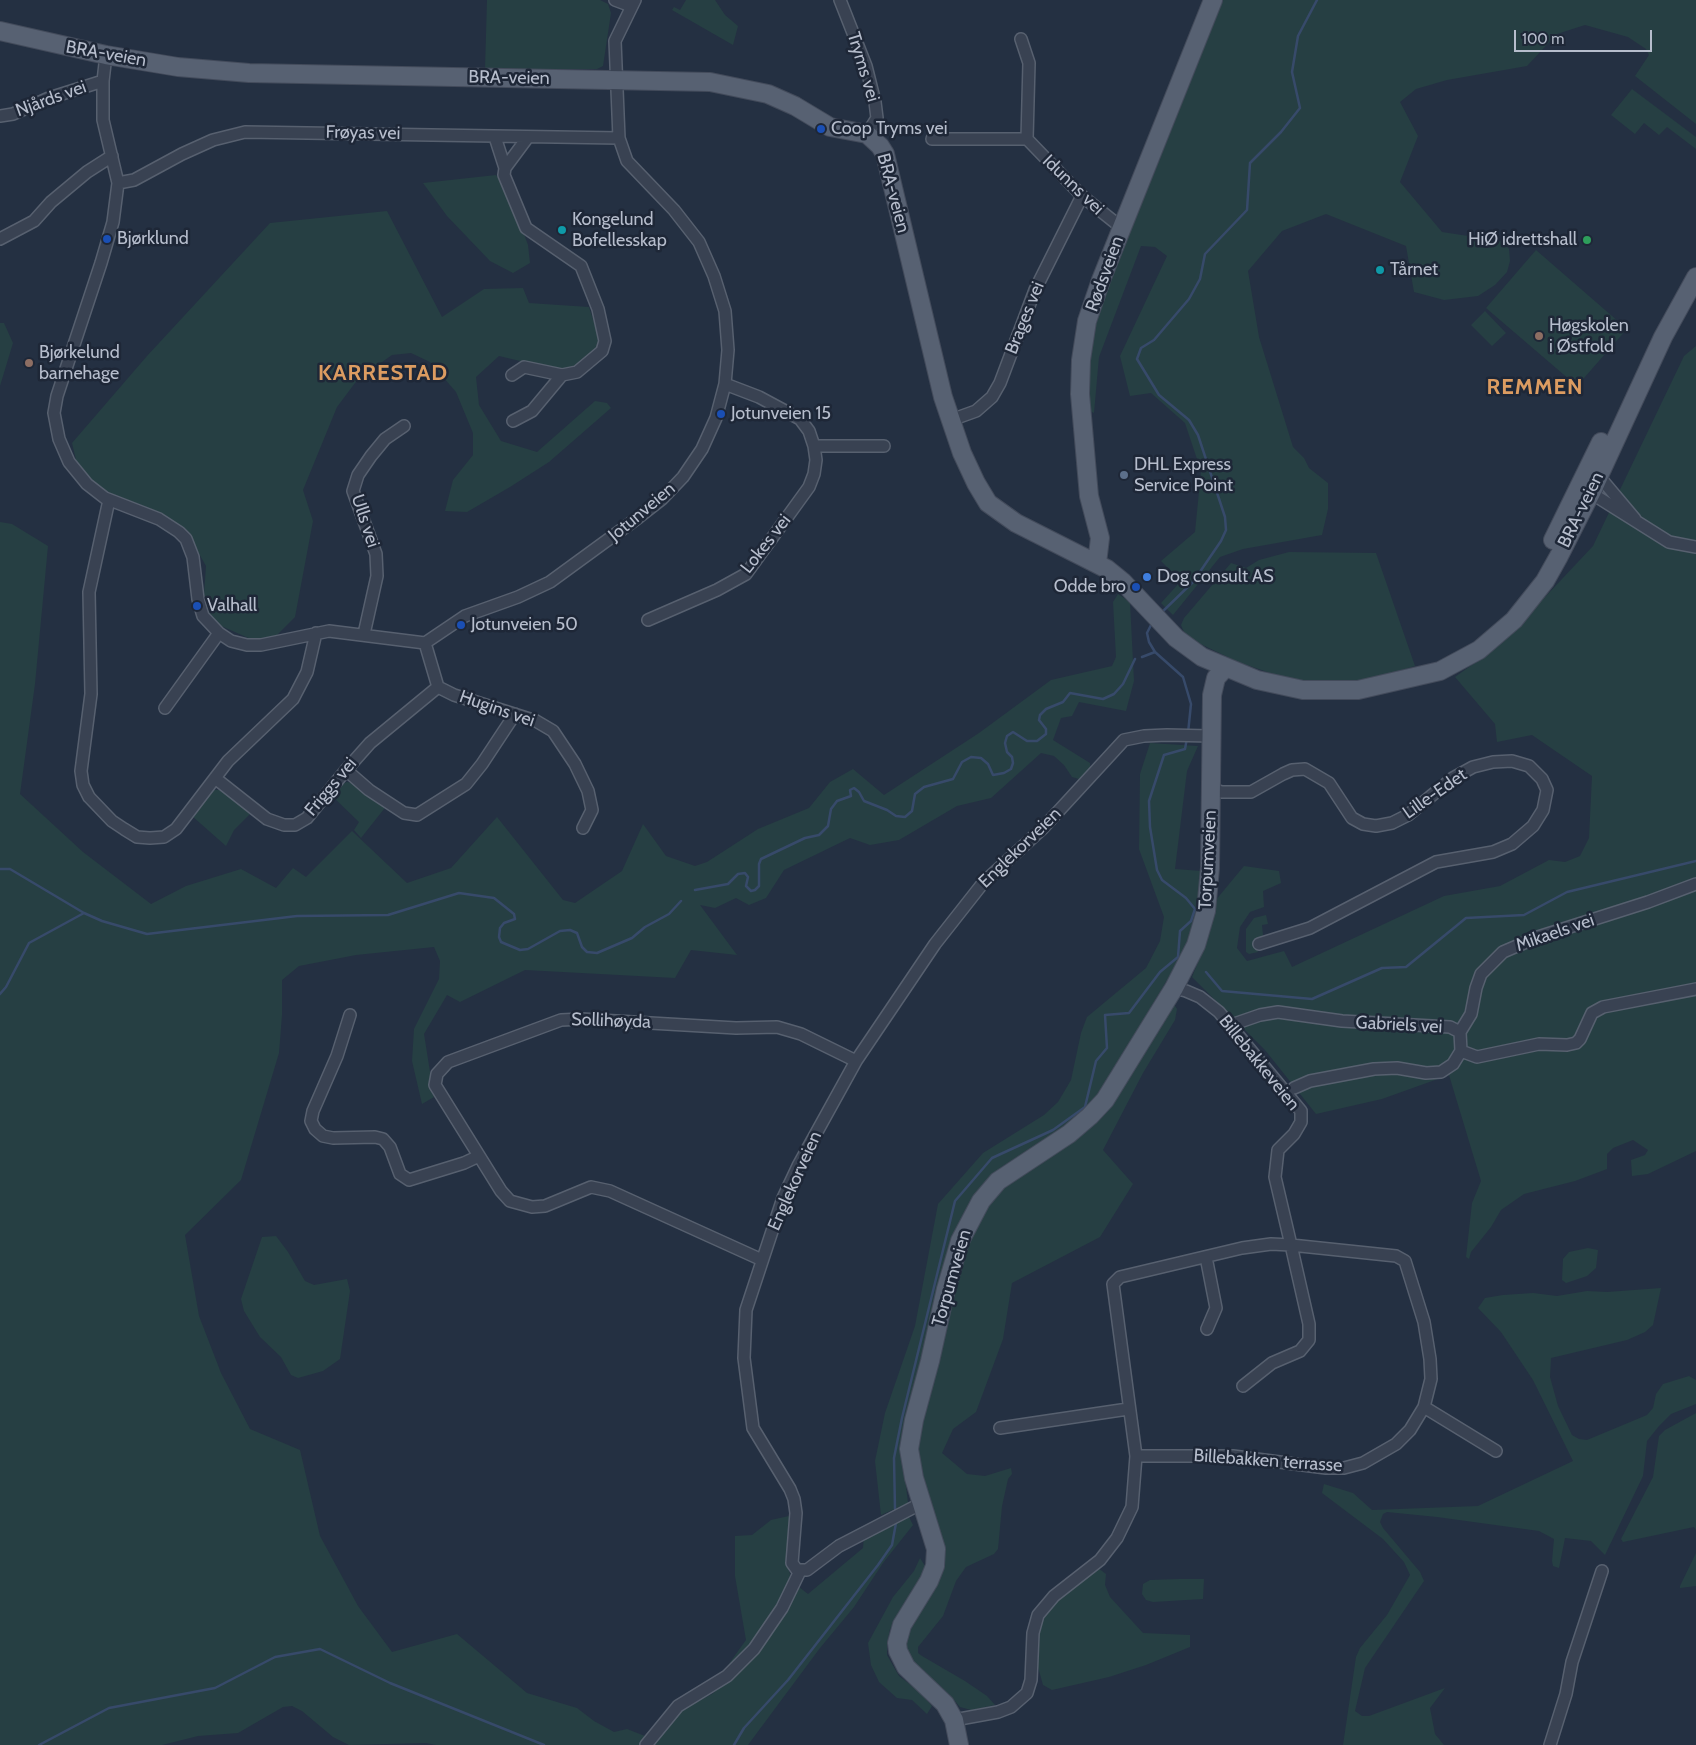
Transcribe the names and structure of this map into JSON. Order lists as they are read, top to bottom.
{
  "streets": {
    "main road": ["BRA-veien", "Rødsveien", "Torpumveien"],
    "street": [
      "Tryms vei",
      "Njårds vei",
      "Frøyas vei",
      "Idunns vei",
      "Brages vei",
      "Jotunveien",
      "Ulls vei",
      "Lokes vei",
      "Hugins vei",
      "Friggs vei",
      "Lille-Edet",
      "Englekorveien",
      "Mikaels vei",
      "Sollihøyda",
      "Gabriels vei",
      "Billebakkeveien",
      "Billebakken terrasse"
    ]
  },
  "crossings": [
    ["BRA-veien", "Tryms vei"],
    ["BRA-veien", "Rødsveien"],
    ["BRA-veien", "Brages vei"],
    ["BRA-veien", "Jotunveien"],
    ["BRA-veien", "Torpumveien"],
    ["Frøyas vei", "Jotunveien"],
    ["Idunns vei", "Rødsveien"],
    ["Idunns vei", "Brages vei"],
    ["Jotunveien", "Lokes vei"],
    ["Jotunveien", "Hugins vei"],
    ["Hugins vei", "Friggs vei"],
    ["Lille-Edet", "Torpumveien"],
    ["Englekorveien", "Torpumveien"],
    ["Englekorveien", "Sollihøyda"],
    ["Torpumveien", "Billebakkeveien"],
    ["Mikaels vei", "Gabriels vei"],
    ["Gabriels vei", "Billebakkeveien"],
    ["Billebakkeveien", "Billebakken terrasse"]
  ],
  "districts": ["KARRESTAD", "REMMEN"],
  "places": [
    "Coop Tryms vei",
    "Kongelund Bofellesskap",
    "Bjørklund",
    "HiØ idrettshall",
    "Tårnet",
    "Høgskolen i Østfold",
    "Bjørkelund barnehage",
    "Jotunveien 15",
    "DHL Express Service Point",
    "Dog consult AS",
    "Odde bro",
    "Valhall",
    "Jotunveien 50"
  ],
  "scale_bar": "100 m"
}
